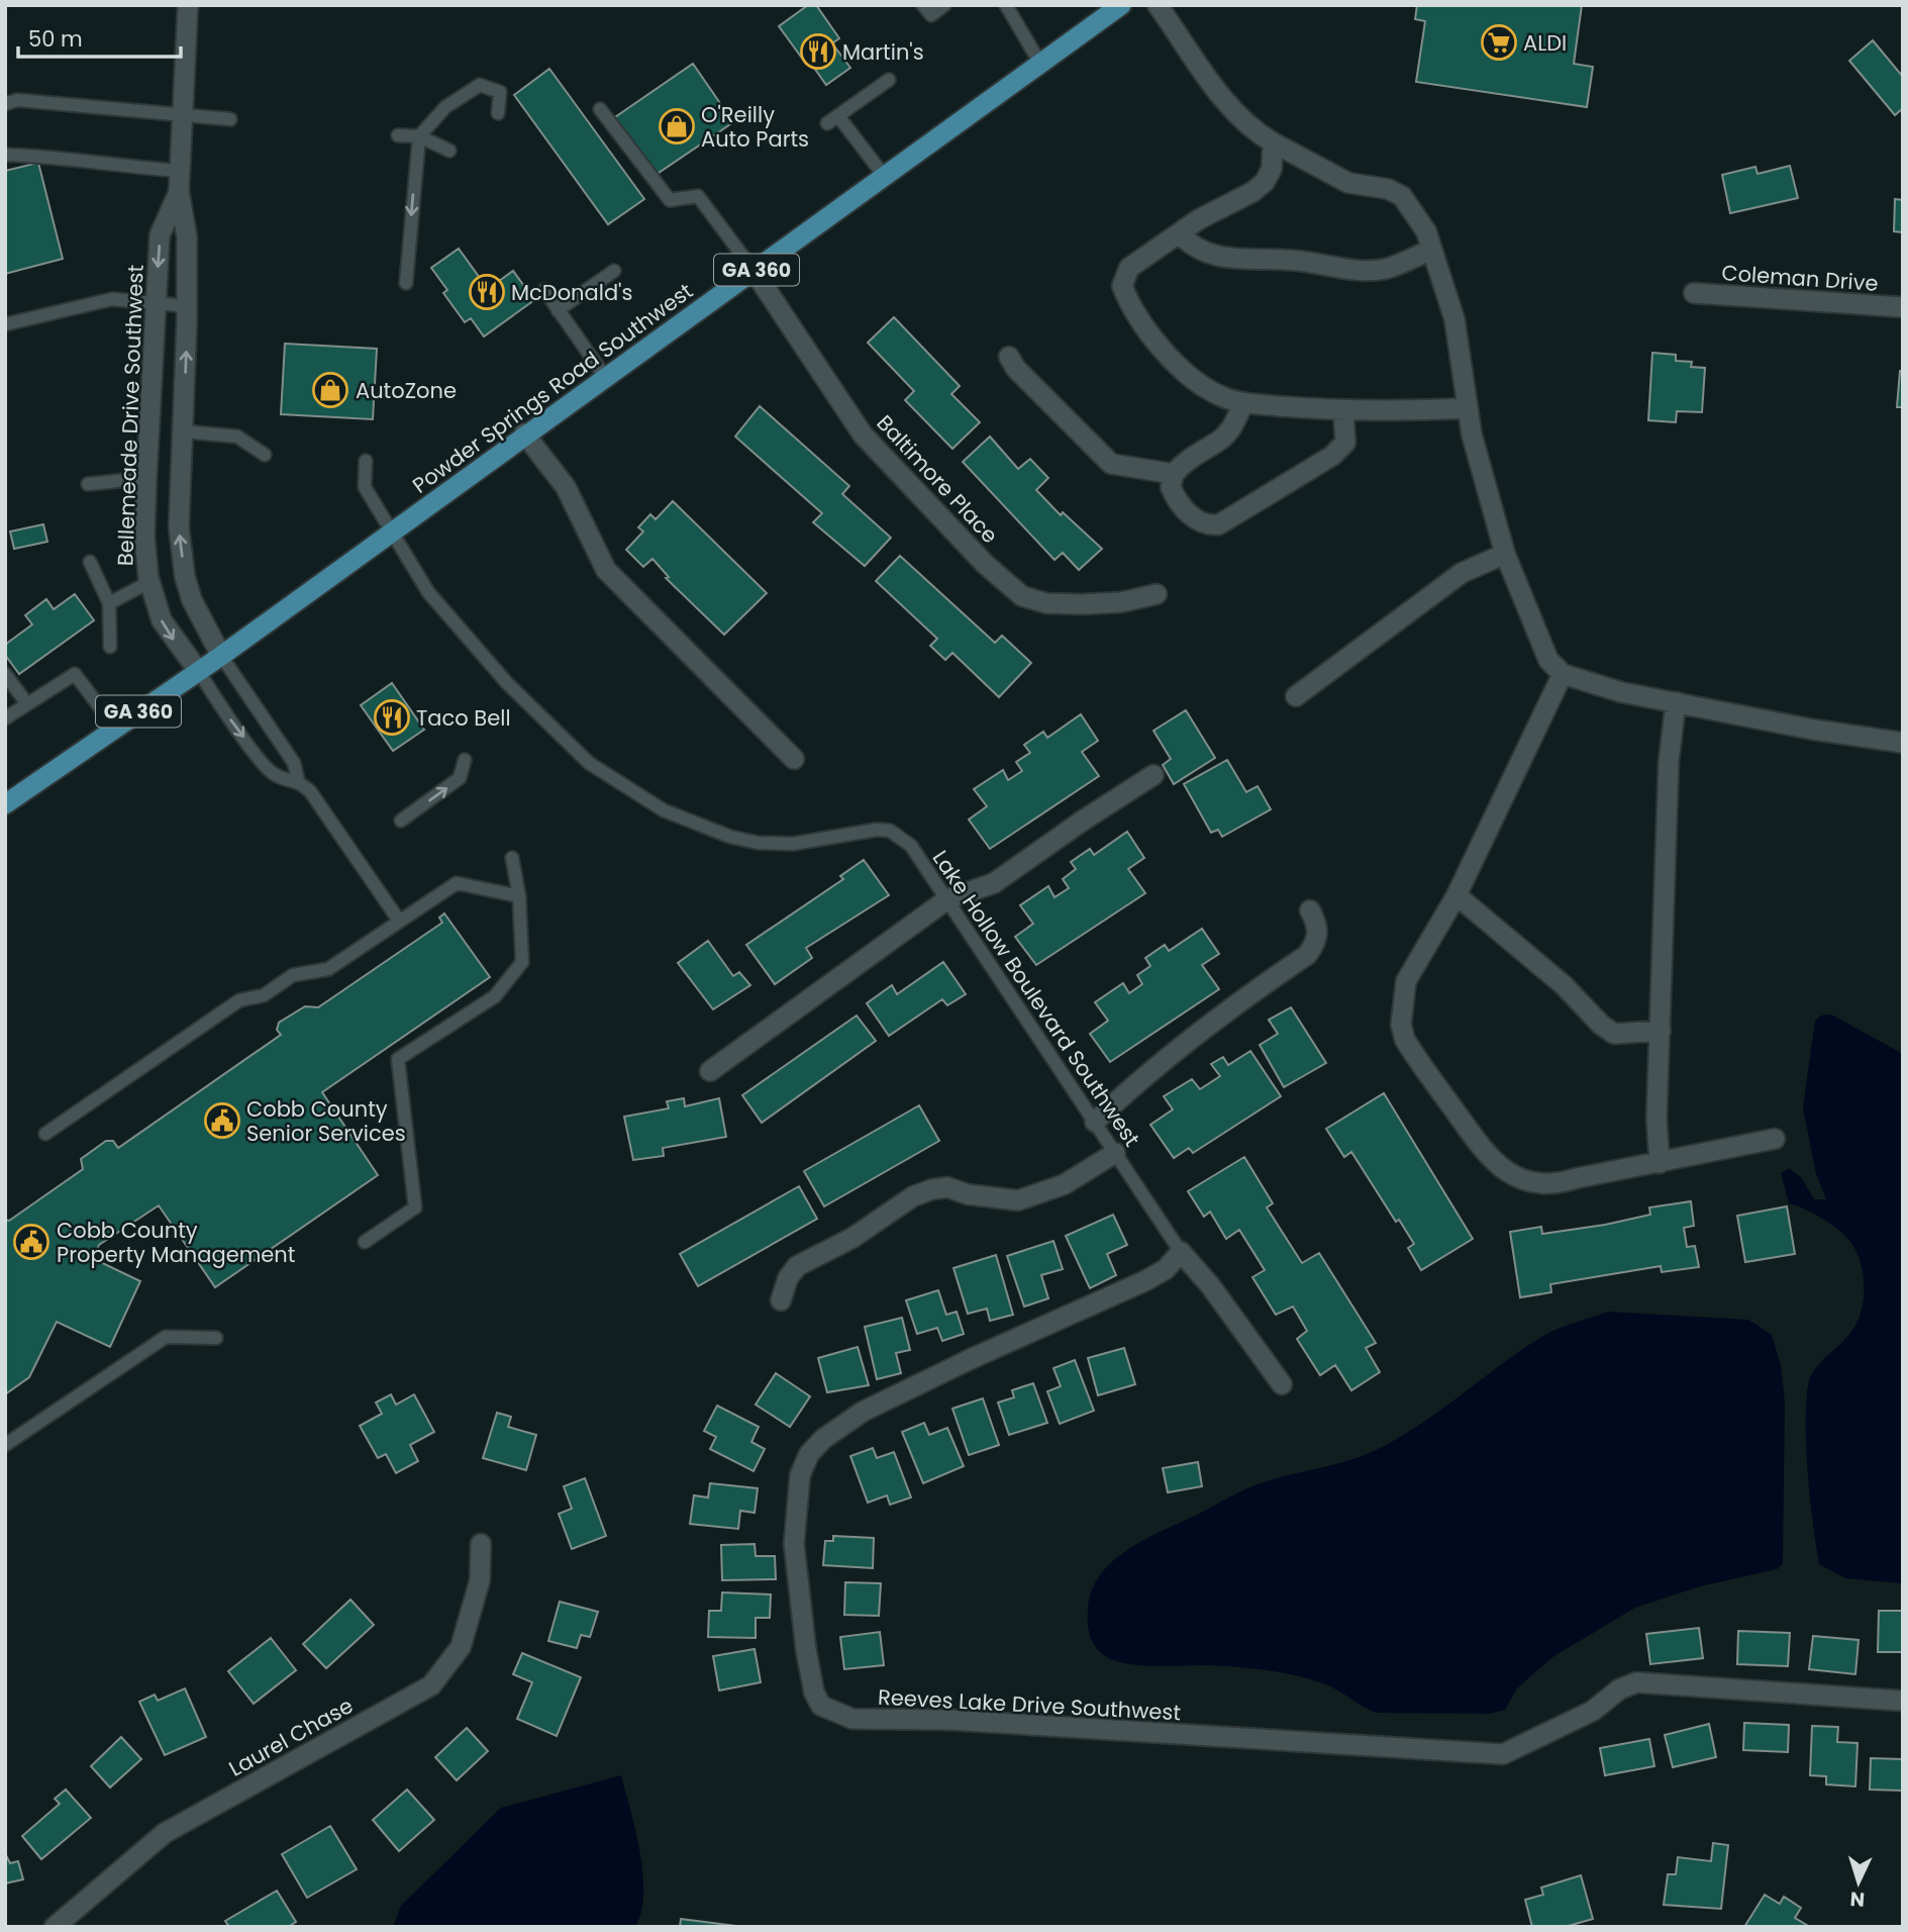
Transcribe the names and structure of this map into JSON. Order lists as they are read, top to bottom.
{
  "streets": {
    "main road": ["GA 360", "Powder Springs Road Southwest"],
    "street": [
      "Coleman Drive",
      "Bellemeade Drive Southwest",
      "Baltimore Place",
      "Reeves Lake Drive Southwest",
      "Laurel Chase"
    ],
    "lane": ["Lake Hollow Boulevard Southwest"]
  },
  "crossings": [
    ["GA 360", "Powder Springs Road Southwest"],
    ["GA 360", "Bellemeade Drive Southwest"],
    ["Powder Springs Road Southwest", "Bellemeade Drive Southwest"],
    ["Powder Springs Road Southwest", "Baltimore Place"],
    ["Powder Springs Road Southwest", "Lake Hollow Boulevard Southwest"],
    ["Lake Hollow Boulevard Southwest", "Reeves Lake Drive Southwest"]
  ],
  "places": {
    "supermarket": ["ALDI"],
    "restaurant": ["Martin's", "McDonald's", "Taco Bell"],
    "shop": ["O'Reilly Auto Parts", "AutoZone"],
    "public building": ["Cobb County Senior Services", "Cobb County Property Management"]
  },
  "scale_bar": "50 m",
  "north": "bottom"
}
